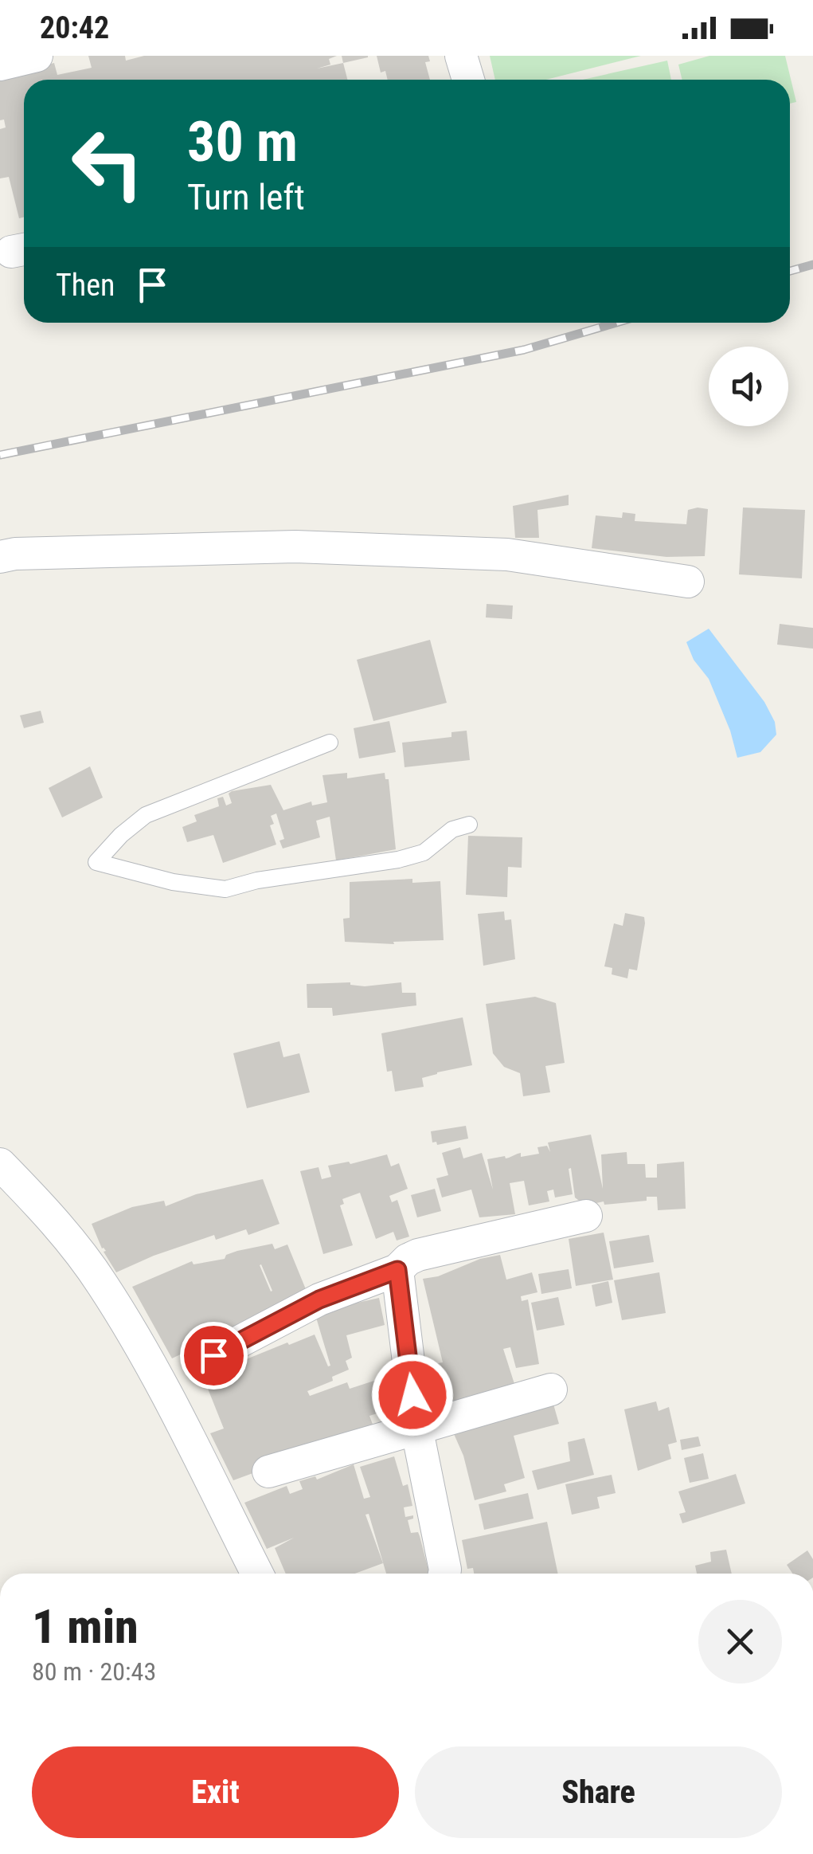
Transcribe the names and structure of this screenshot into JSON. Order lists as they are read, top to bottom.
{
  "page": {
    "status": "20:42",
    "turn": ["30 m", "Turn left"],
    "then": "Then",
    "heading": ["1 min", "80 m · 20:43"],
    "buttons": ["Exit", "Share"]
  }
}
